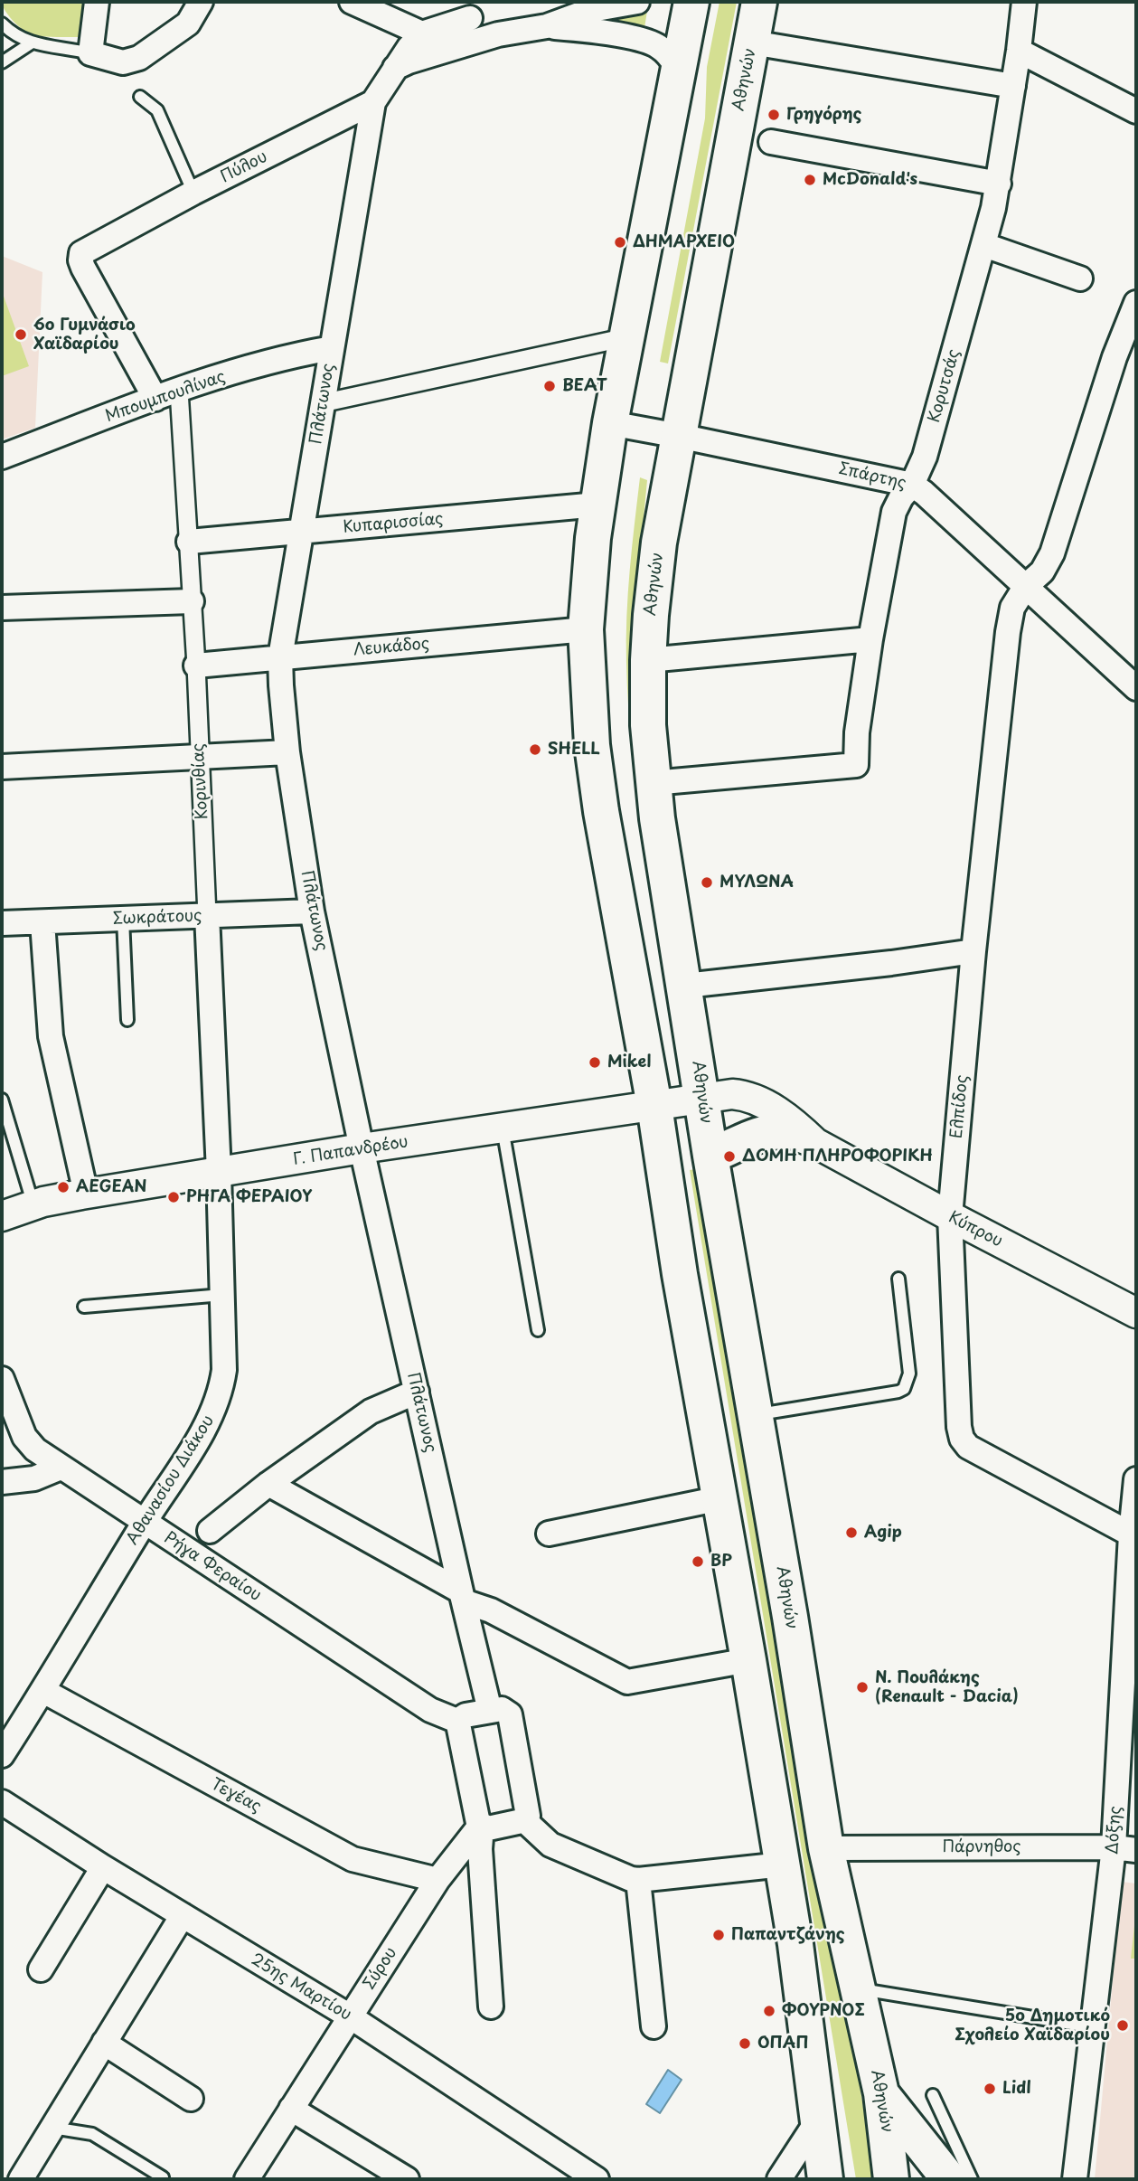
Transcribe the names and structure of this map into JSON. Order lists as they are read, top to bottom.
{
  "streets": {
    "highway": ["Αθηνών"],
    "street": [
      "Πύλου",
      "Κορυτσάς",
      "Μπουμπουλίνας",
      "Πλάτωνος",
      "Σπάρτης",
      "Κυπαρισσίας",
      "Λευκάδος",
      "Κορινθίας",
      "Σωκράτους",
      "Ελπίδος",
      "Γ. Παπανδρέου",
      "Κύπρου",
      "Αθανασίου Διάκου",
      "Ρήγα Φεραίου",
      "Τεγέας",
      "Δόξης",
      "Πάρνηθος",
      "Σύρου",
      "25ης Μαρτίου"
    ]
  },
  "crossings": [
    ["Αθηνών", "Κορυτσάς"],
    ["Αθηνών", "Σπάρτης"],
    ["Αθηνών", "Γ. Παπανδρέου"],
    ["Αθηνών", "Κύπρου"],
    ["Αθηνών", "Πάρνηθος"],
    ["Πύλου", "Μπουμπουλίνας"],
    ["Πύλου", "Πλάτωνος"],
    ["Κορυτσάς", "Σπάρτης"],
    ["Μπουμπουλίνας", "Πλάτωνος"],
    ["Μπουμπουλίνας", "Κορινθίας"],
    ["Πλάτωνος", "Κυπαρισσίας"],
    ["Πλάτωνος", "Λευκάδος"],
    ["Πλάτωνος", "Σωκράτους"],
    ["Πλάτωνος", "Γ. Παπανδρέου"],
    ["Σπάρτης", "Ελπίδος"],
    ["Κυπαρισσίας", "Κορινθίας"],
    ["Λευκάδος", "Κορινθίας"],
    ["Κορινθίας", "Σωκράτους"],
    ["Κορινθίας", "Γ. Παπανδρέου"],
    ["Κορινθίας", "Αθανασίου Διάκου"],
    ["Ελπίδος", "Κύπρου"],
    ["Ελπίδος", "Δόξης"],
    ["Γ. Παπανδρέου", "Κύπρου"],
    ["Γ. Παπανδρέου", "Αθανασίου Διάκου"],
    ["Αθανασίου Διάκου", "Ρήγα Φεραίου"],
    ["Αθανασίου Διάκου", "Τεγέας"],
    ["Τεγέας", "Σύρου"],
    ["Δόξης", "Πάρνηθος"],
    ["Σύρου", "25ης Μαρτίου"]
  ],
  "places": [
    "Γρηγόρης",
    "McDonald's",
    "ΔΗΜΑΡΧΕΙΟ",
    "6ο Γυμνάσιο Χαϊδαρίου",
    "ΒΕΑΤ",
    "SHELL",
    "ΜΥΛΩΝΑ",
    "Mikel",
    "ΔΟΜΗ ΠΛΗΡΟΦΟΡΙΚΗ",
    "AEGEAN",
    "ΡΗΓΑ ΦΕΡΑΙΟΥ",
    "Agip",
    "BP",
    "Ν. Πουλάκης (Renault - Dacia)",
    "Παπαντζάνης",
    "ΦΟΥΡΝΟΣ",
    "5ο Δημοτικό Σχολείο Χαϊδαρίου",
    "ΟΠΑΠ",
    "Lidl"
  ]
}
